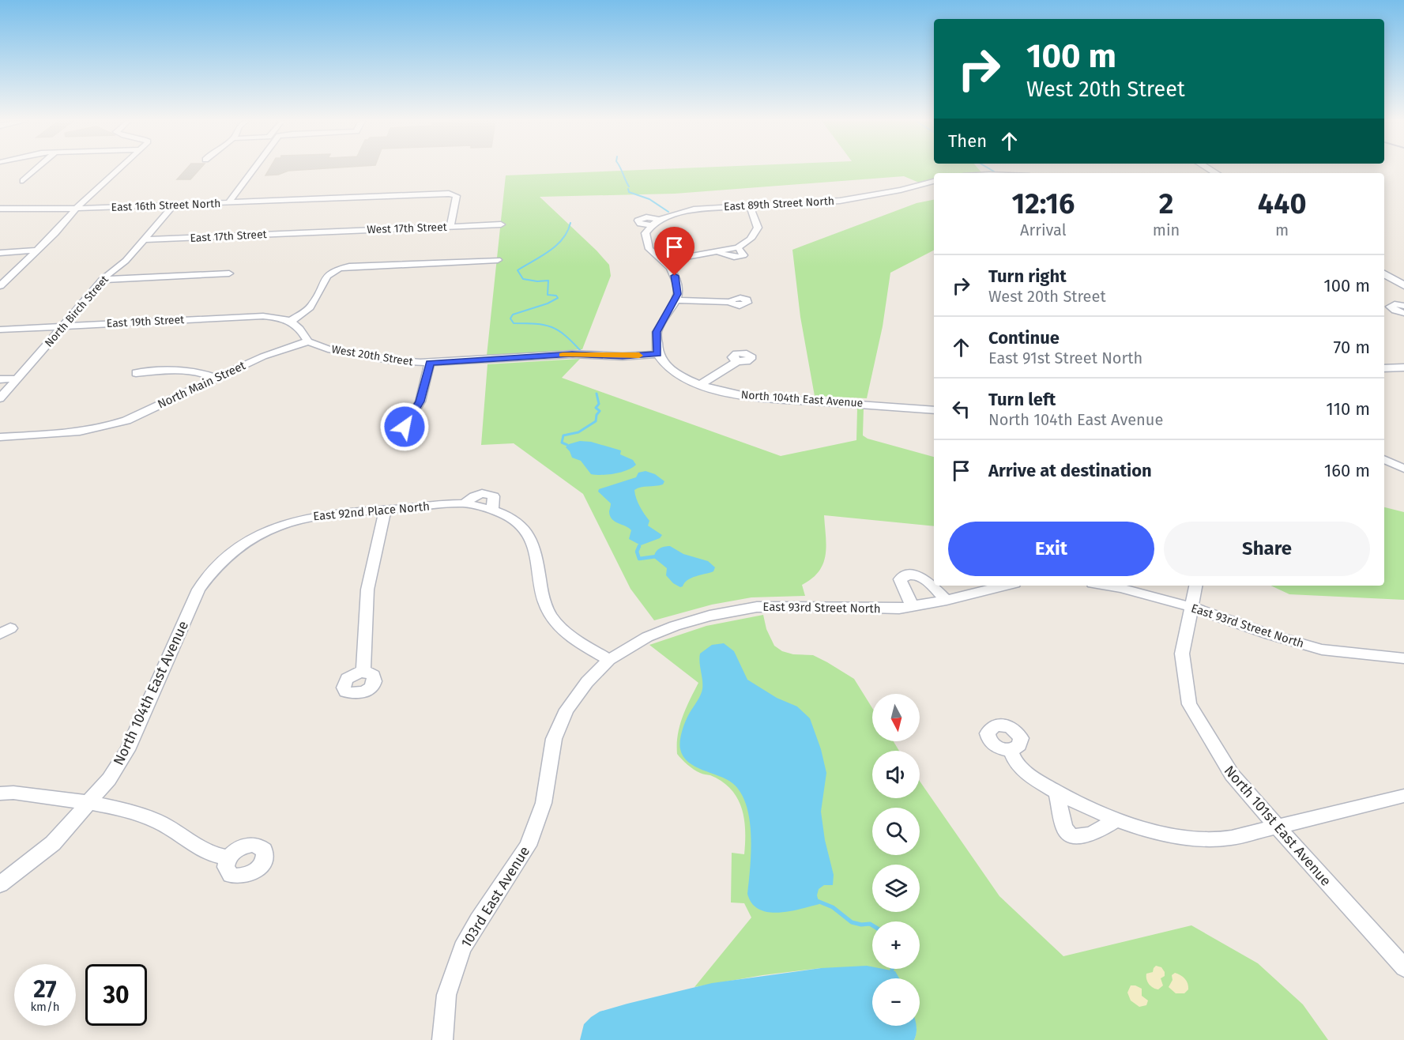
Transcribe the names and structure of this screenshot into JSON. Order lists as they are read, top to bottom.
{
  "streets": {
    "street": [
      "East 89th Street North",
      "East 16th Street North",
      "West 17th Street",
      "East 17th Street",
      "North Birch Street",
      "East 19th Street",
      "West 20th Street",
      "North Main Street",
      "North 104th East Avenue",
      "East 92nd Place North",
      "East 93rd Street North",
      "North 101st East Avenue",
      "103rd East Avenue"
    ]
  },
  "crossings": [
    ["East 16th Street North", "West 17th Street"],
    ["East 16th Street North", "North Birch Street"],
    ["West 17th Street", "East 17th Street"],
    ["East 17th Street", "North Birch Street"],
    ["North Birch Street", "East 19th Street"],
    ["West 20th Street", "North Main Street"],
    ["West 20th Street", "North 104th East Avenue"],
    ["North 104th East Avenue", "East 92nd Place North"],
    ["East 92nd Place North", "East 93rd Street North"],
    ["East 92nd Place North", "103rd East Avenue"],
    ["East 93rd Street North", "North 101st East Avenue"],
    ["East 93rd Street North", "103rd East Avenue"]
  ],
  "north": "bottom",
  "page": {
    "turn": ["100 m", "West 20th Street"],
    "then": "Then",
    "eta": [
      "12:16",
      "Arrival",
      "2",
      "min",
      "440",
      "m"
    ],
    "list": [
      {
        "name": "Turn right",
        "note": "West 20th Street",
        "value": "100 m"
      },
      {
        "name": "Continue",
        "note": "East 91st Street North",
        "value": "70 m"
      },
      {
        "name": "Turn left",
        "note": "North 104th East Avenue",
        "value": "110 m"
      },
      {
        "name": "Arrive at destination",
        "value": "160 m"
      }
    ],
    "buttons": ["Exit", "Share"],
    "map_buttons": ["+", "−"],
    "speed": "27 km/h",
    "limit": "30"
  }
}
